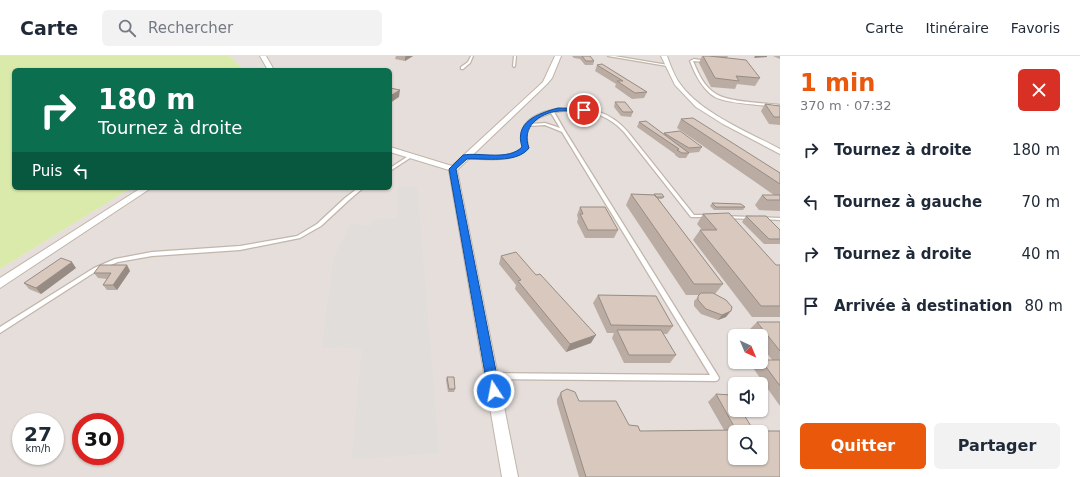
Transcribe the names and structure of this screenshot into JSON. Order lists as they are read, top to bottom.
{
  "north": "bottom right",
  "page": {
    "header": "Carte",
    "search": "Rechercher",
    "nav": ["Carte", "Itinéraire", "Favoris"],
    "heading": ["1 min", "370 m · 07:32"],
    "turn": ["180 m", "Tournez à droite"],
    "list": [
      {
        "name": "Tournez à droite",
        "value": "180 m"
      },
      {
        "name": "Tournez à gauche",
        "value": "70 m"
      },
      {
        "name": "Tournez à droite",
        "value": "40 m"
      },
      {
        "name": "Arrivée à destination",
        "value": "80 m"
      }
    ],
    "then": "Puis",
    "speed": "27 km/h",
    "limit": "30",
    "buttons": ["Quitter", "Partager"]
  }
}
